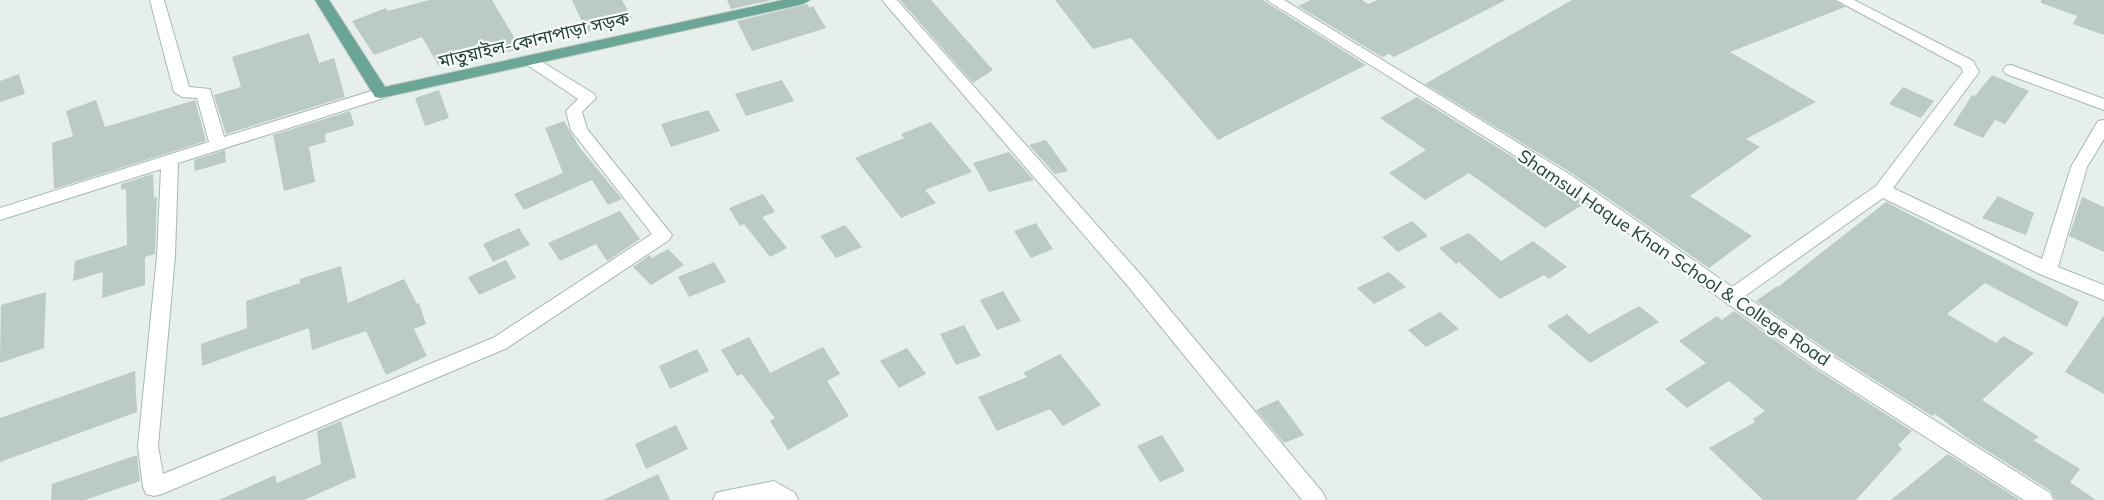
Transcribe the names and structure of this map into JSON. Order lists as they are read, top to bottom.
{
  "streets": {
    "main road": ["মাতুয়াইল-কোনাপাড়া সড়ক"],
    "street": ["Shamsul Haque Khan School & College Road"]
  }
}
